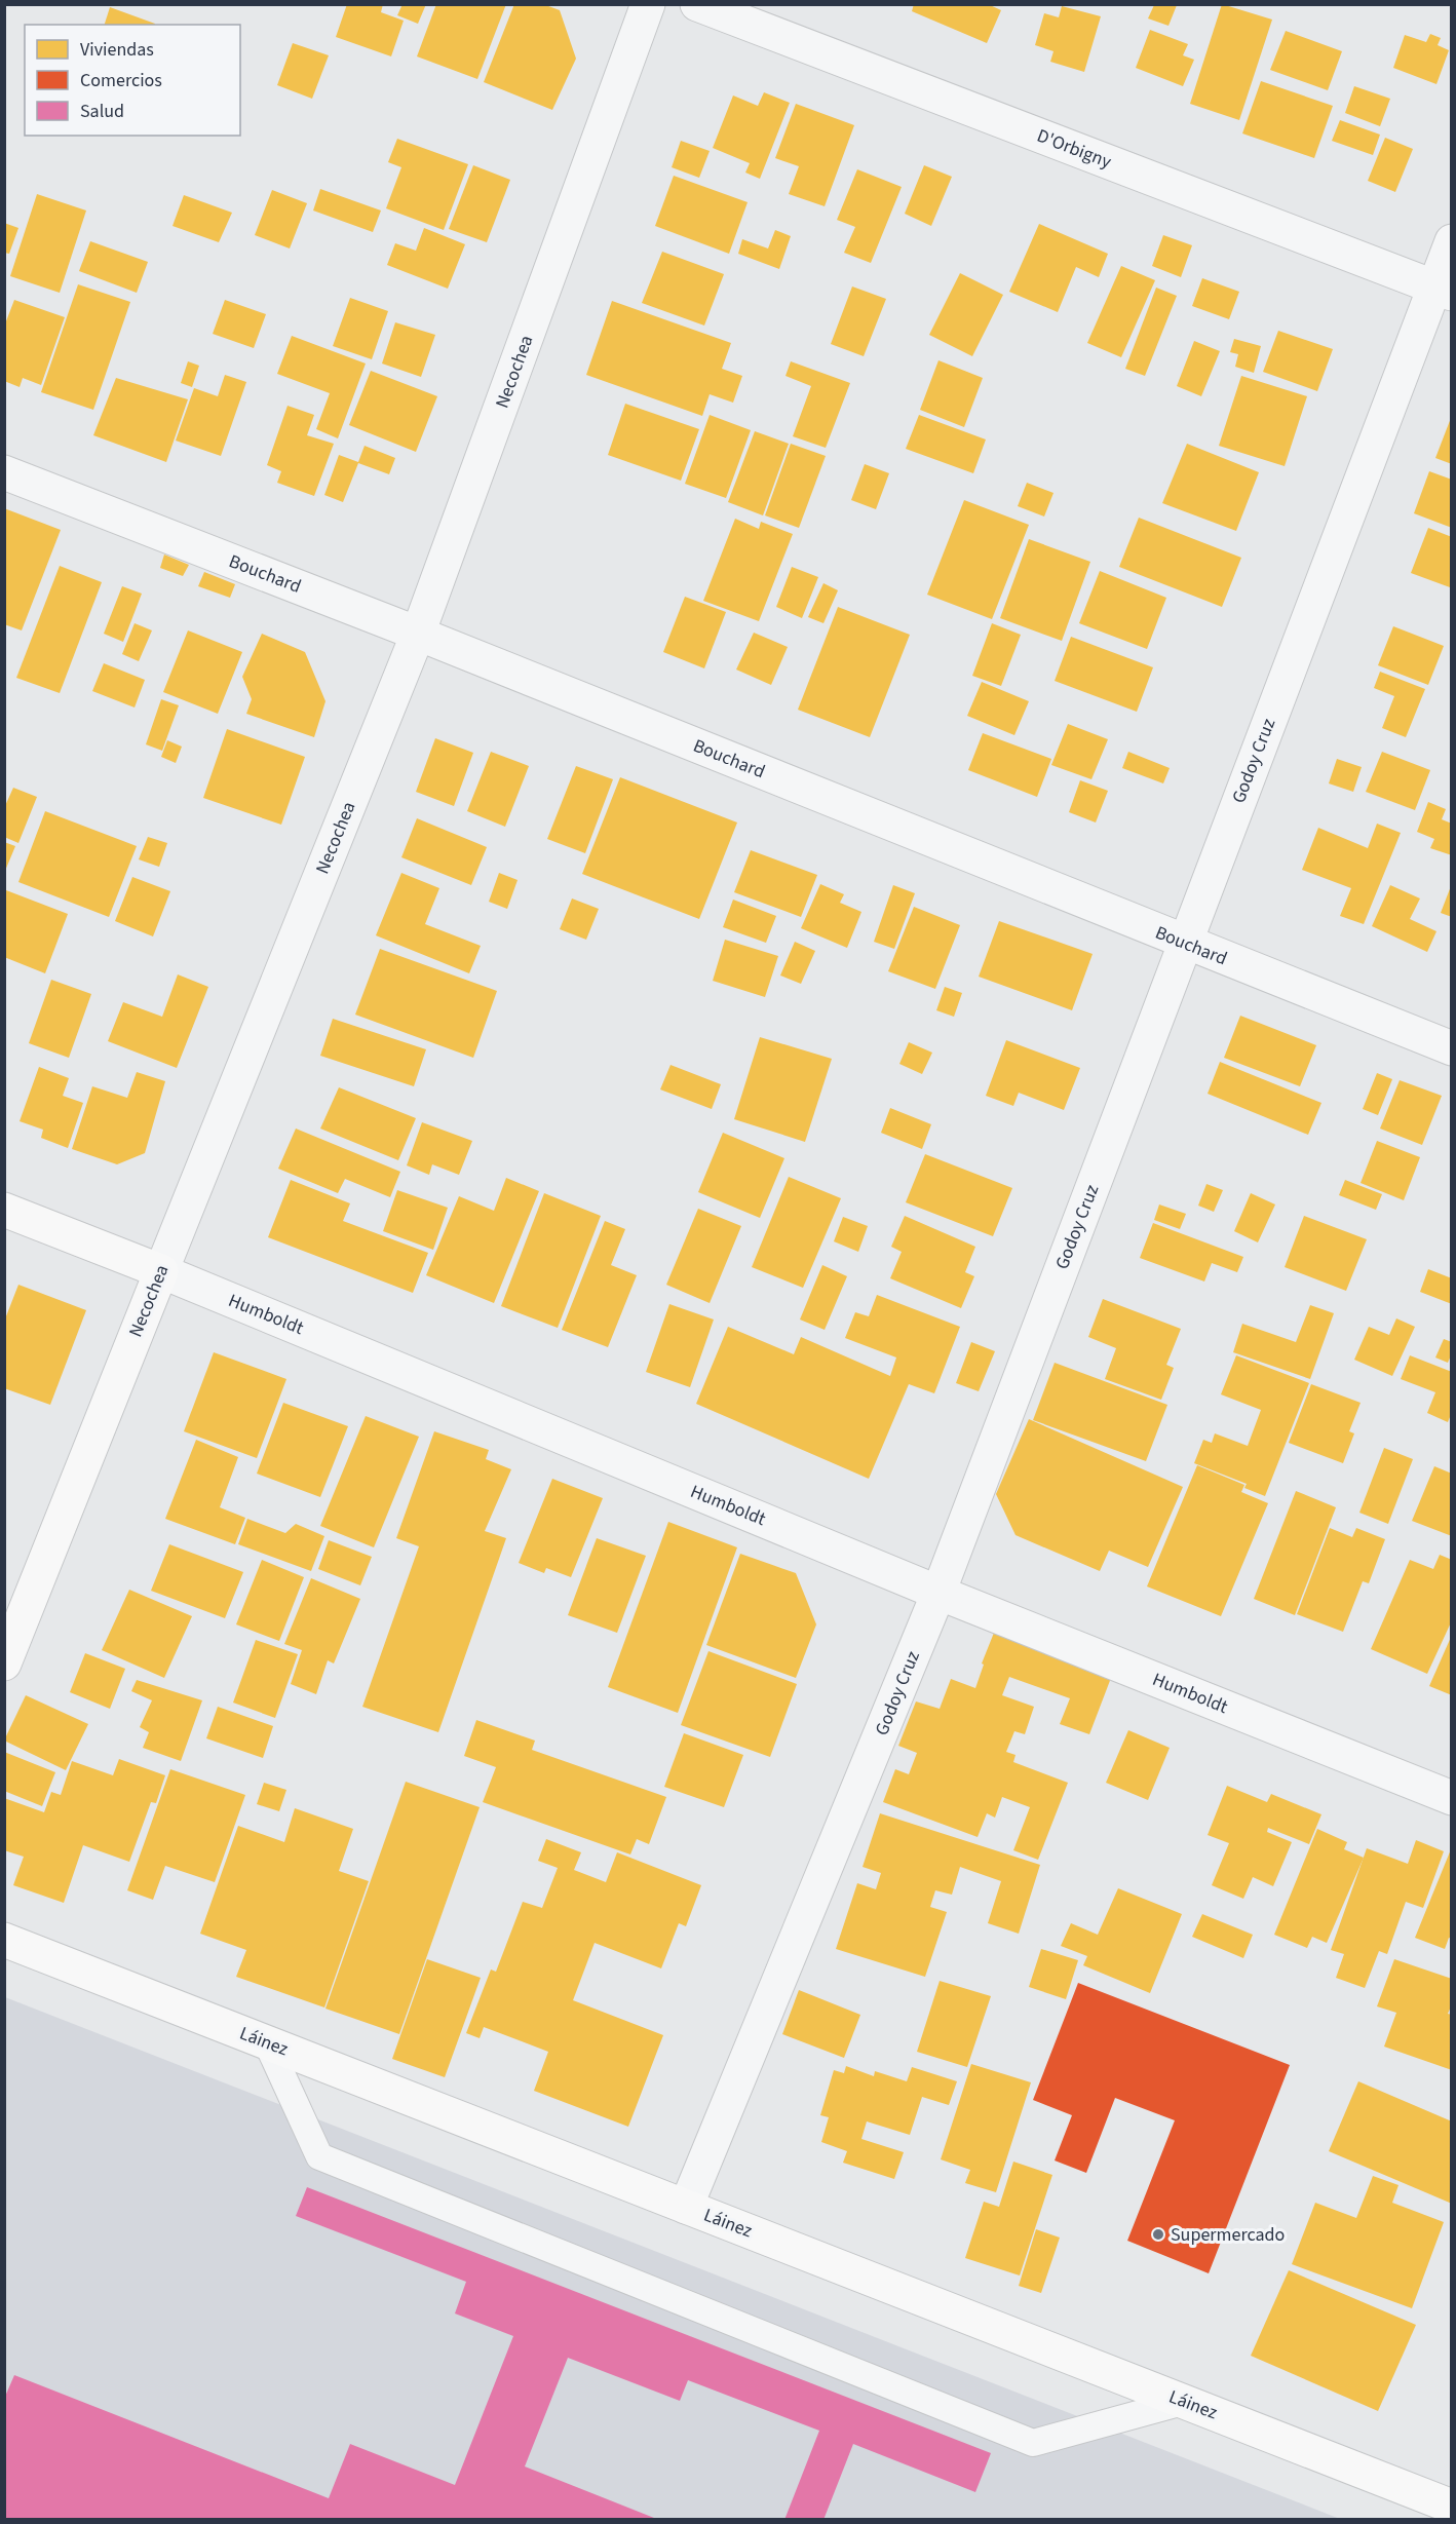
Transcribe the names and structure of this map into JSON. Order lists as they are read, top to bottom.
{
  "streets": {
    "main road": ["Necochea", "Humboldt", "Láinez"],
    "street": ["D'Orbigny", "Bouchard", "Godoy Cruz"]
  },
  "crossings": [
    ["D'Orbigny", "Godoy Cruz"],
    ["Necochea", "Bouchard"],
    ["Necochea", "Humboldt"],
    ["Bouchard", "Godoy Cruz"],
    ["Godoy Cruz", "Humboldt"],
    ["Godoy Cruz", "Láinez"]
  ],
  "places": ["Supermercado"],
  "legend": ["Viviendas", "Comercios", "Salud"]
}
